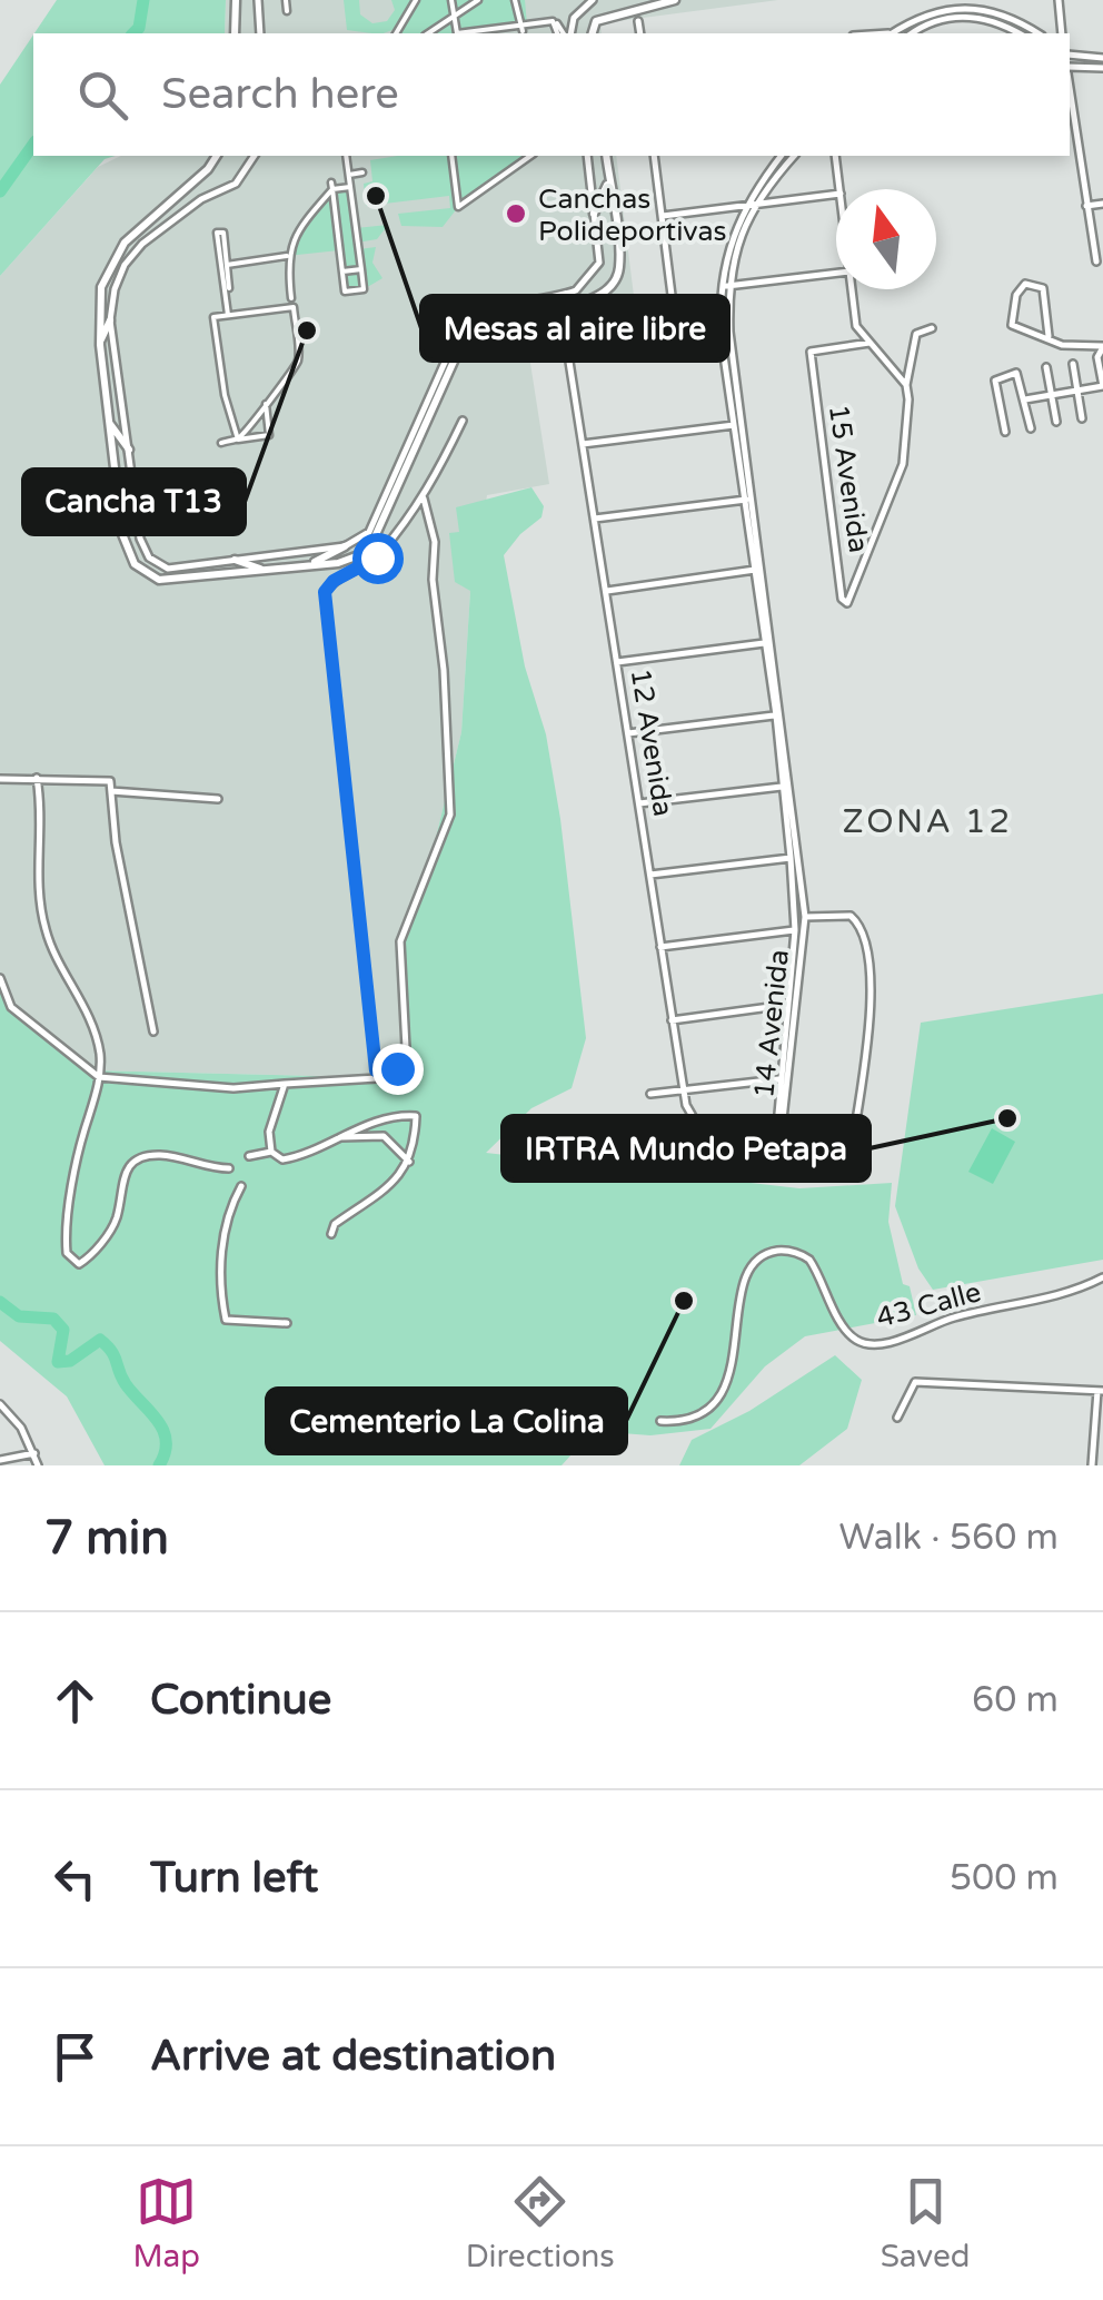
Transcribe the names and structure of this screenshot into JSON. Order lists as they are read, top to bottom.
{
  "streets": {
    "street": [
      "15 Avenida",
      "12 Avenida",
      "14 Avenida",
      "43 Calle"
    ]
  },
  "crossings": [
    ["12 Avenida", "14 Avenida"]
  ],
  "districts": ["ZONA 12"],
  "places": [
    "Mesas al aire libre",
    "Canchas Polideportivas",
    "Cancha T13",
    "IRTRA Mundo Petapa",
    "Cementerio La Colina"
  ],
  "north": "top",
  "page": {
    "search": "Search here",
    "heading": ["7 min", "Walk · 560 m"],
    "list": [
      ["Continue", "60 m"],
      ["Turn left", "500 m"],
      "Arrive at destination"
    ],
    "nav": ["Map", "Directions", "Saved"]
  }
}
